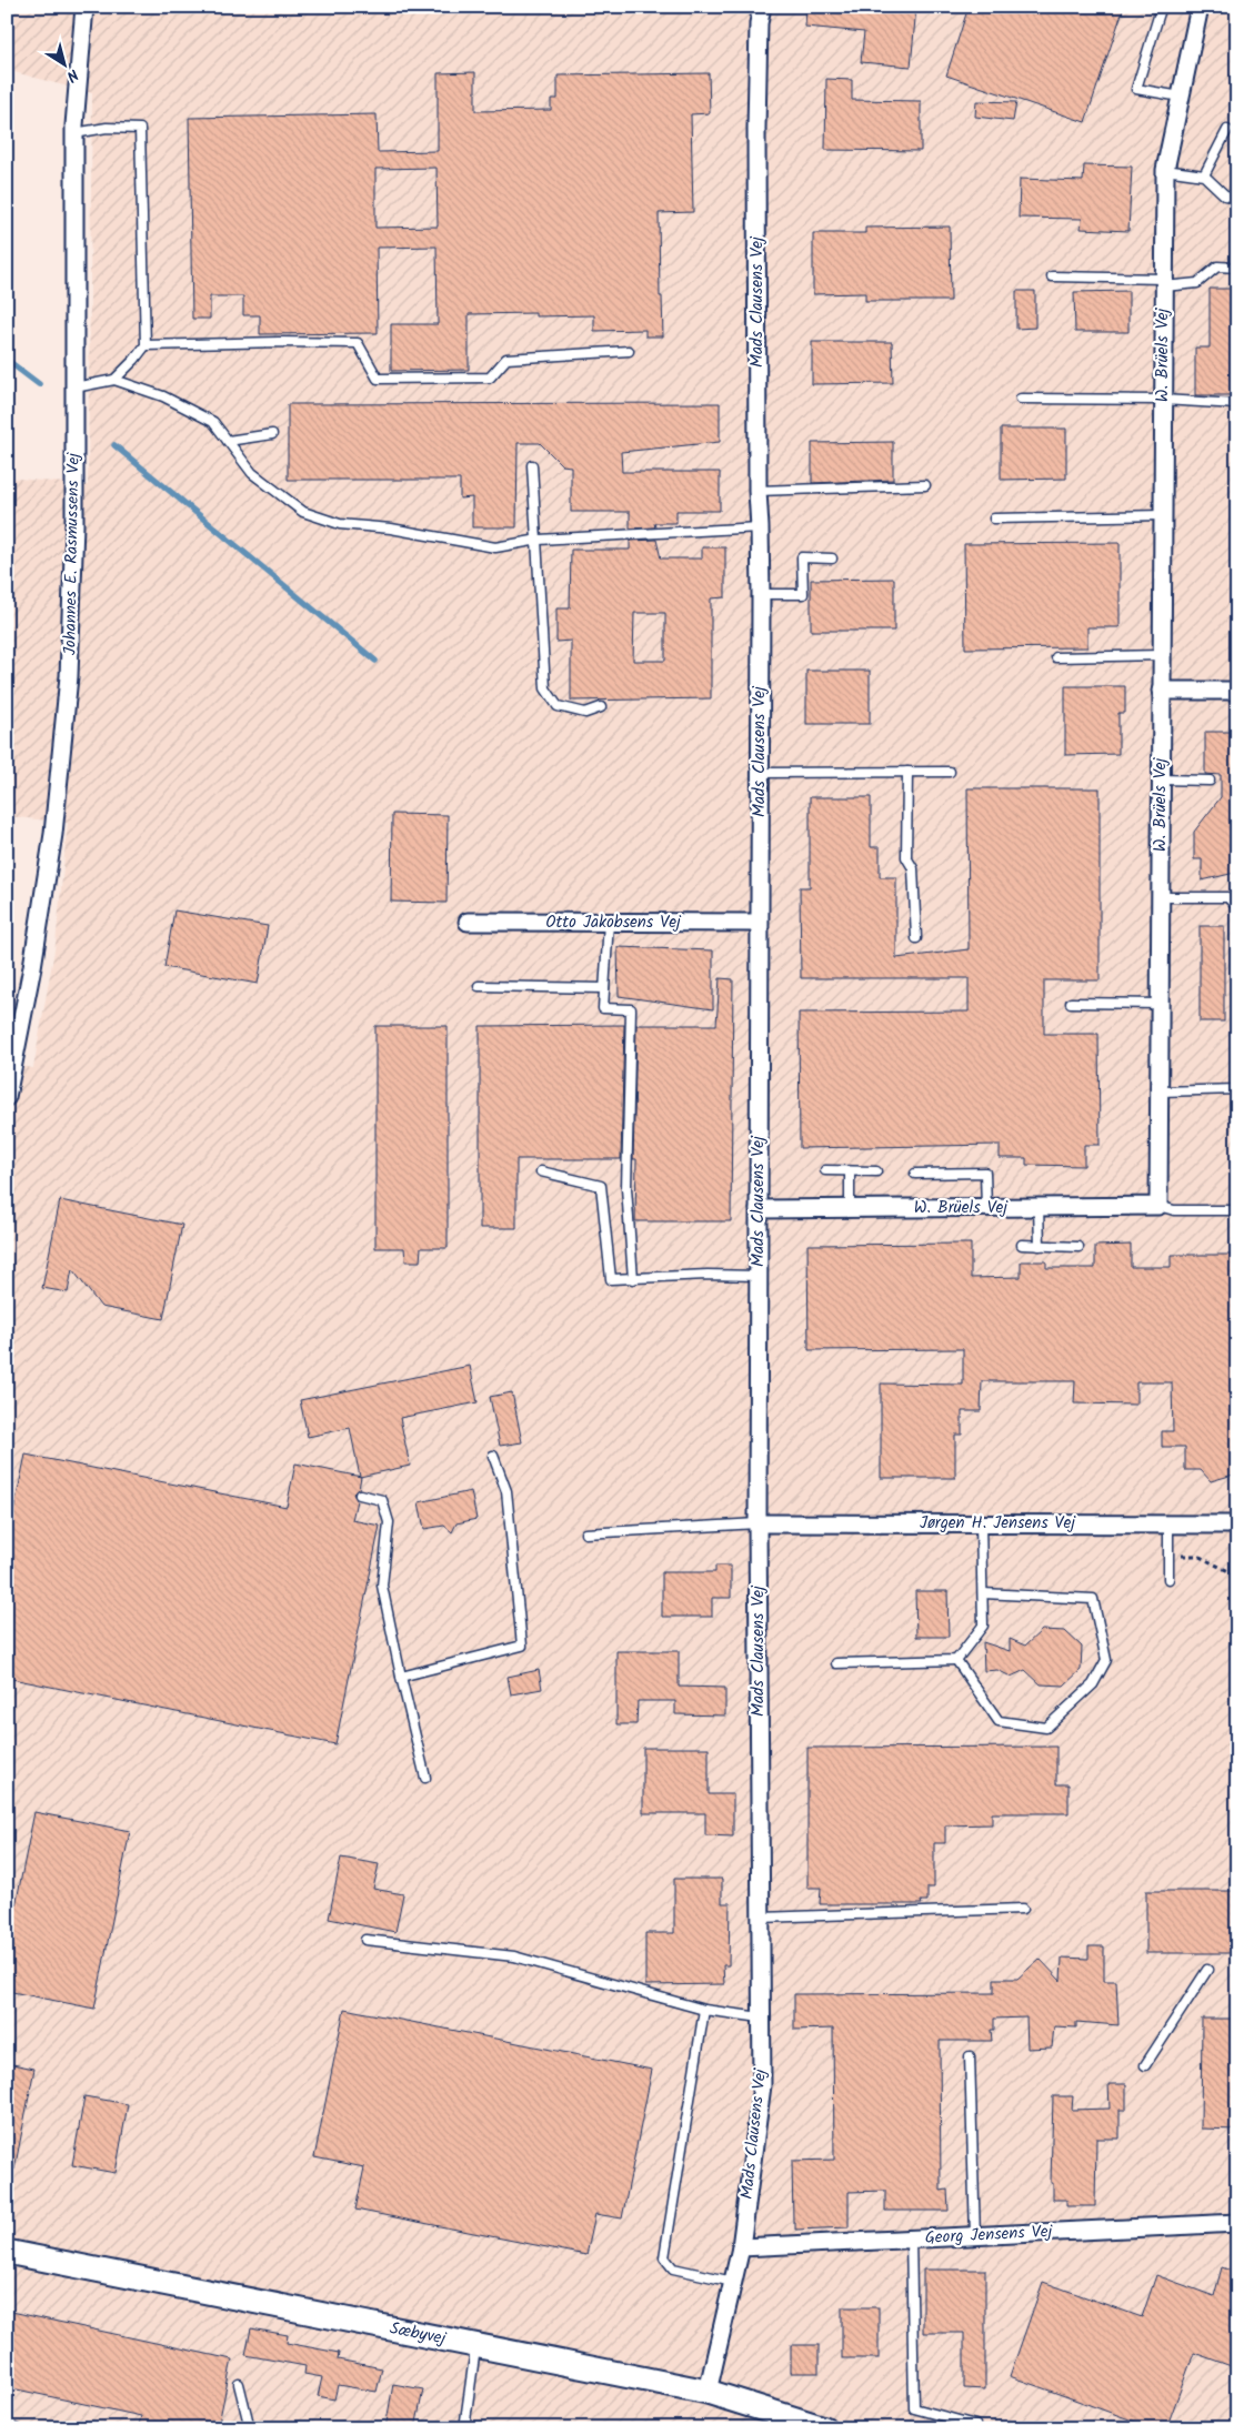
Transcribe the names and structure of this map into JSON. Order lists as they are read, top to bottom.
{
  "streets": {
    "street": [
      "Mads Clausens Vej",
      "W. Brüels Vej",
      "Johannes E. Rasmussens Vej",
      "Otto Jakobsens Vej",
      "Jørgen H. Jensens Vej",
      "Georg Jensens Vej",
      "Sæbyvej"
    ]
  },
  "crossings": [
    ["Mads Clausens Vej", "W. Brüels Vej"],
    ["Mads Clausens Vej", "Otto Jakobsens Vej"],
    ["Mads Clausens Vej", "Jørgen H. Jensens Vej"],
    ["Mads Clausens Vej", "Georg Jensens Vej"],
    ["Mads Clausens Vej", "Sæbyvej"]
  ],
  "north": "bottom right"
}
